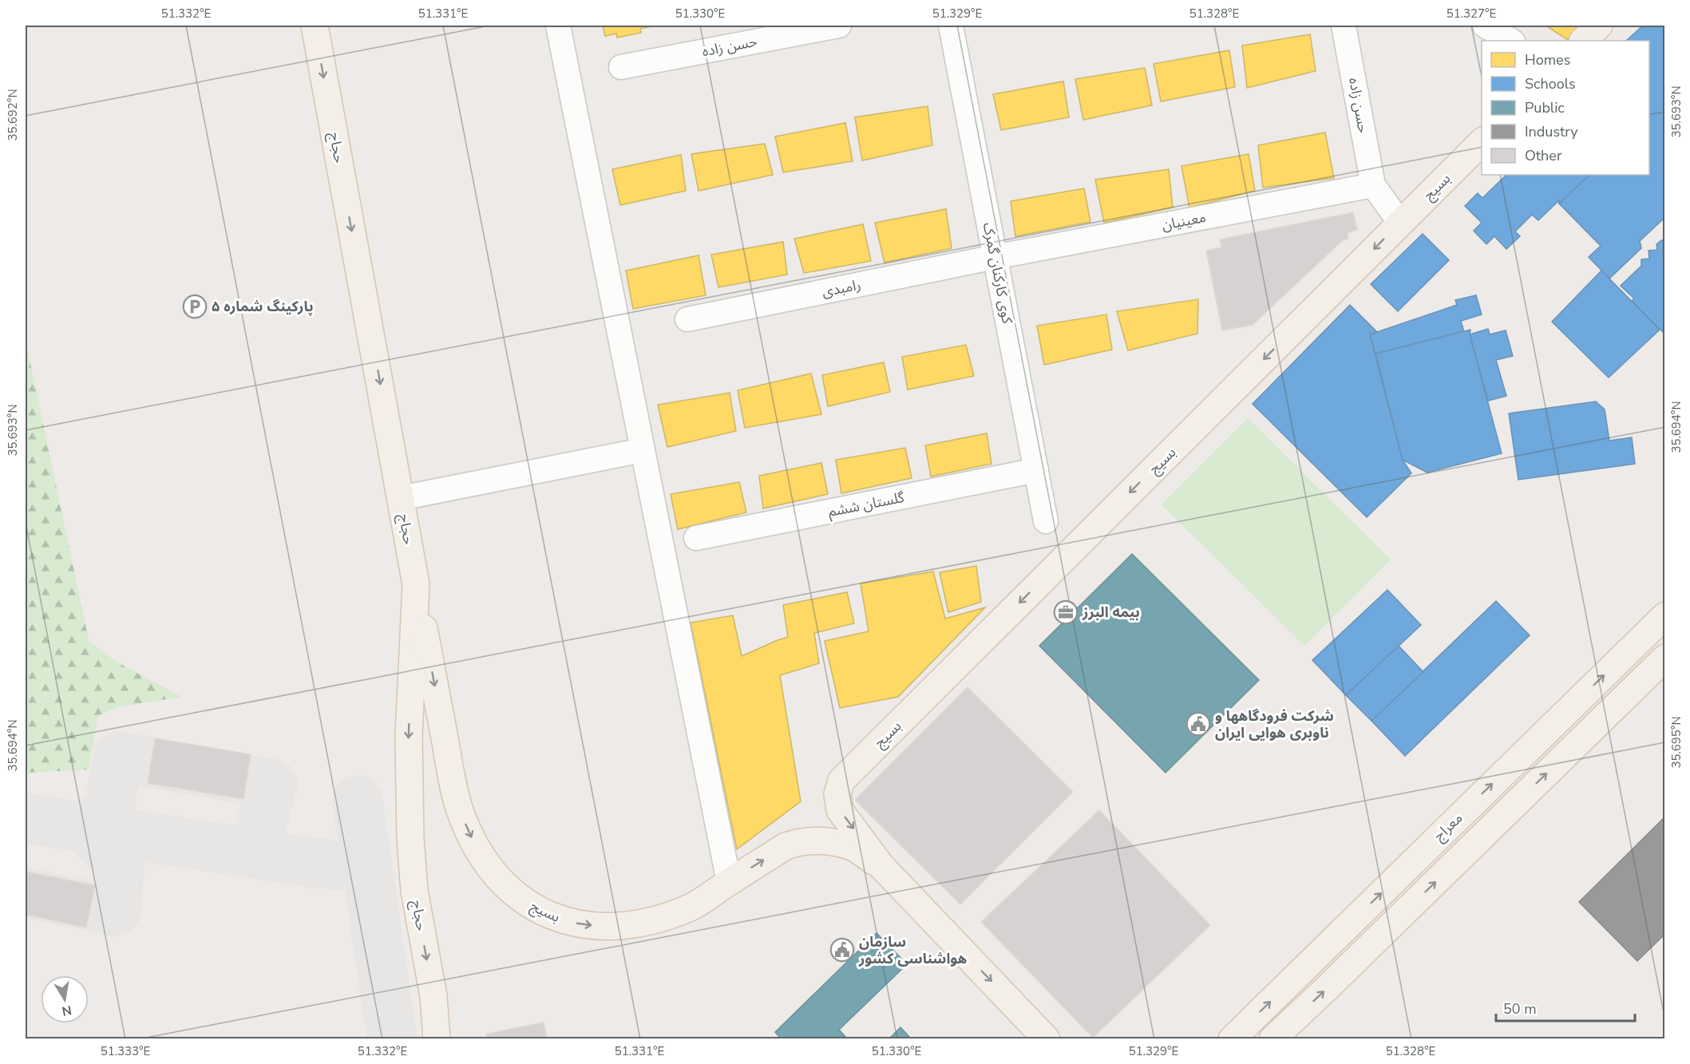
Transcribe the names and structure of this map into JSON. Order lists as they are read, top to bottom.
{
  "streets": {
    "main road": ["حجاج", "بسیج", "معراج"],
    "street": [
      "حسن زاده",
      "معینیان",
      "کوی کارکنان گمرک",
      "رامبدی",
      "گلستان ششم"
    ]
  },
  "crossings": [
    ["حسن زاده", "معینیان"],
    ["حجاج", "بسیج"],
    ["معینیان", "کوی کارکنان گمرک"],
    ["معینیان", "رامبدی"],
    ["کوی کارکنان گمرک", "رامبدی"],
    ["کوی کارکنان گمرک", "گلستان ششم"]
  ],
  "one_way": ["حجاج"],
  "places": {
    "parking": ["پارکینگ شماره ۵"],
    "office": ["بیمه البرز"],
    "public building": ["شرکت فرودگاهها و ناوبری هوایی ایران", "سازمان هواشناسی کشور"]
  },
  "legend": [
    "Homes",
    "Schools",
    "Public",
    "Industry",
    "Other"
  ],
  "scale_bar": "50 m",
  "north": "bottom",
  "coordinates": [
    "51.332°E",
    "51.331°E",
    "51.330°E",
    "51.329°E",
    "51.328°E",
    "51.327°E",
    "35.693°N",
    "35.692°N",
    "35.694°N",
    "35.695°N",
    "51.333°E"
  ]
}
